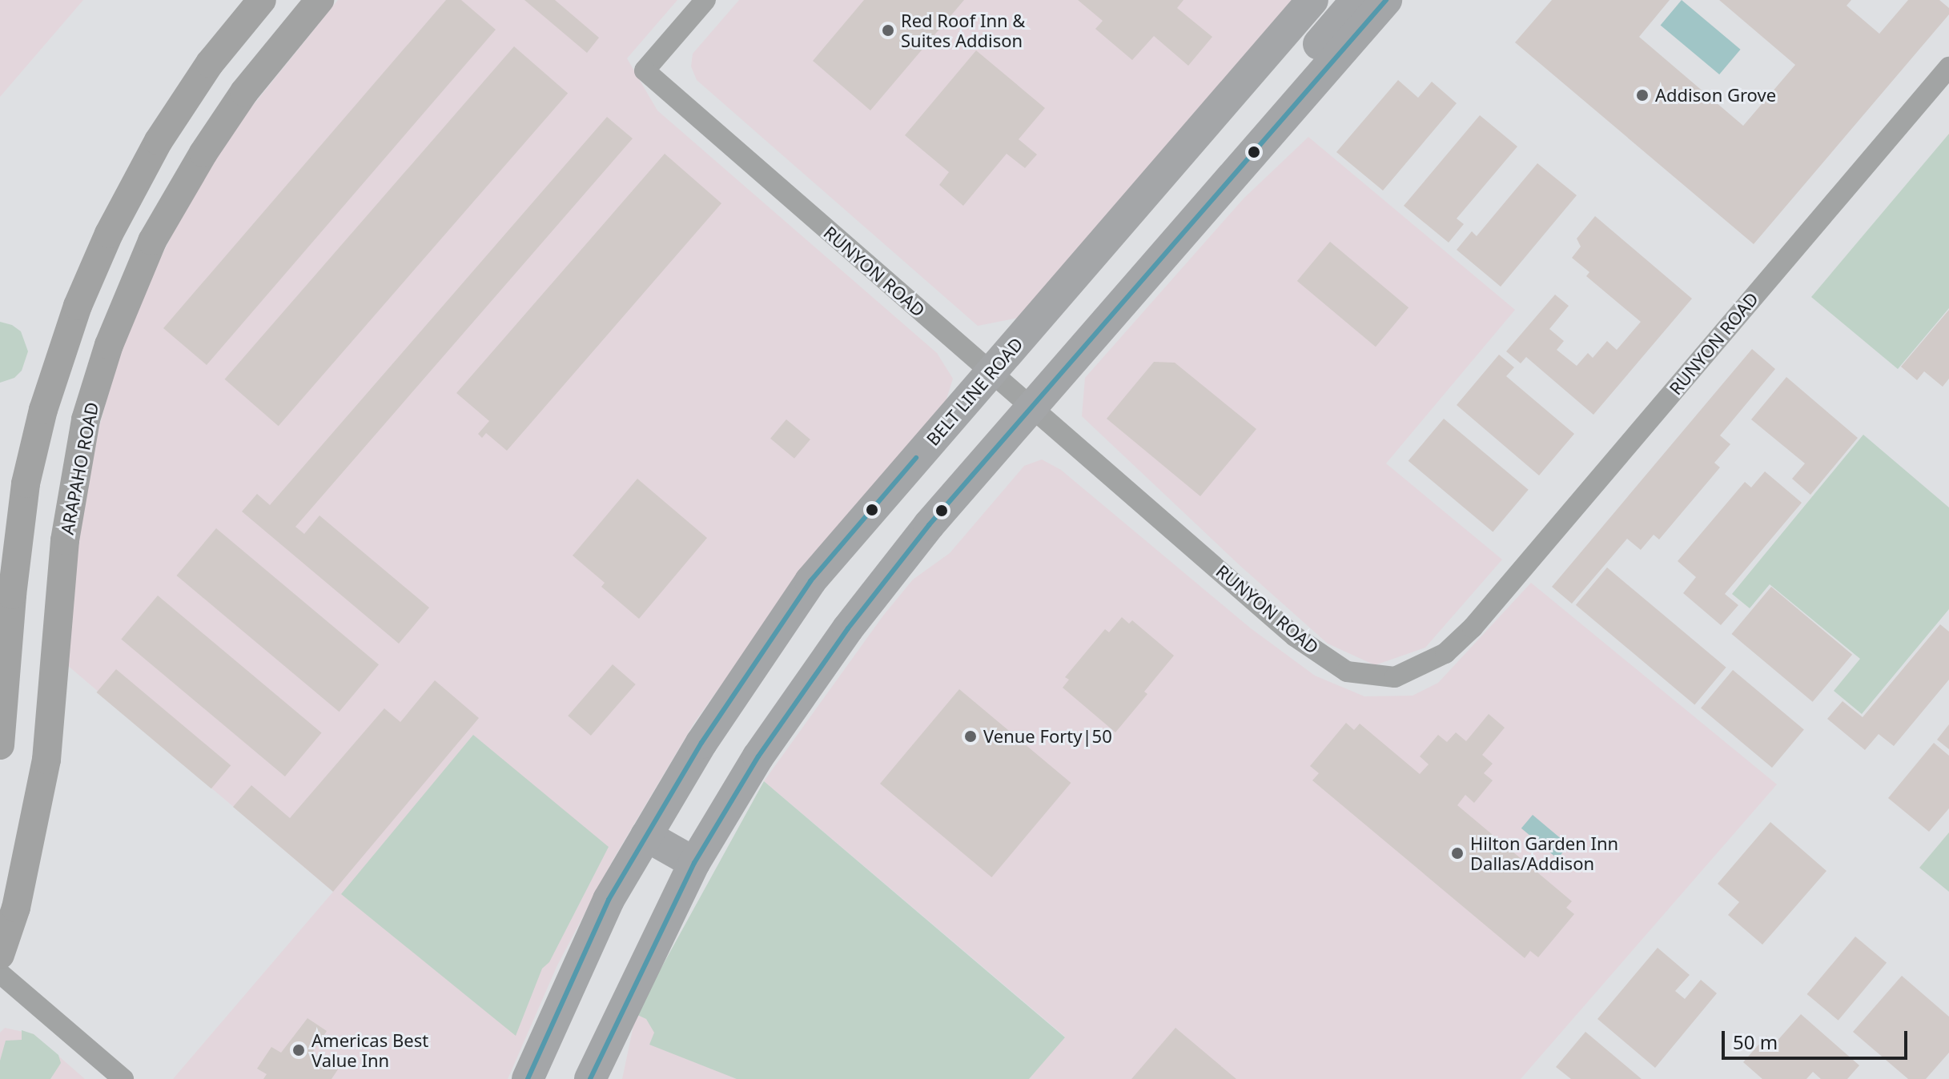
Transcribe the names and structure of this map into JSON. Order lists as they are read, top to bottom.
{
  "streets": {
    "main road": ["BELT LINE ROAD", "ARAPAHO ROAD"],
    "street": ["RUNYON ROAD"]
  },
  "crossings": [
    ["RUNYON ROAD", "BELT LINE ROAD"]
  ],
  "places": [
    "Red Roof Inn & Suites Addison",
    "Addison Grove",
    "Venue Forty|50",
    "Hilton Garden Inn Dallas/Addison",
    "Americas Best Value Inn"
  ],
  "scale_bar": "50 m"
}
